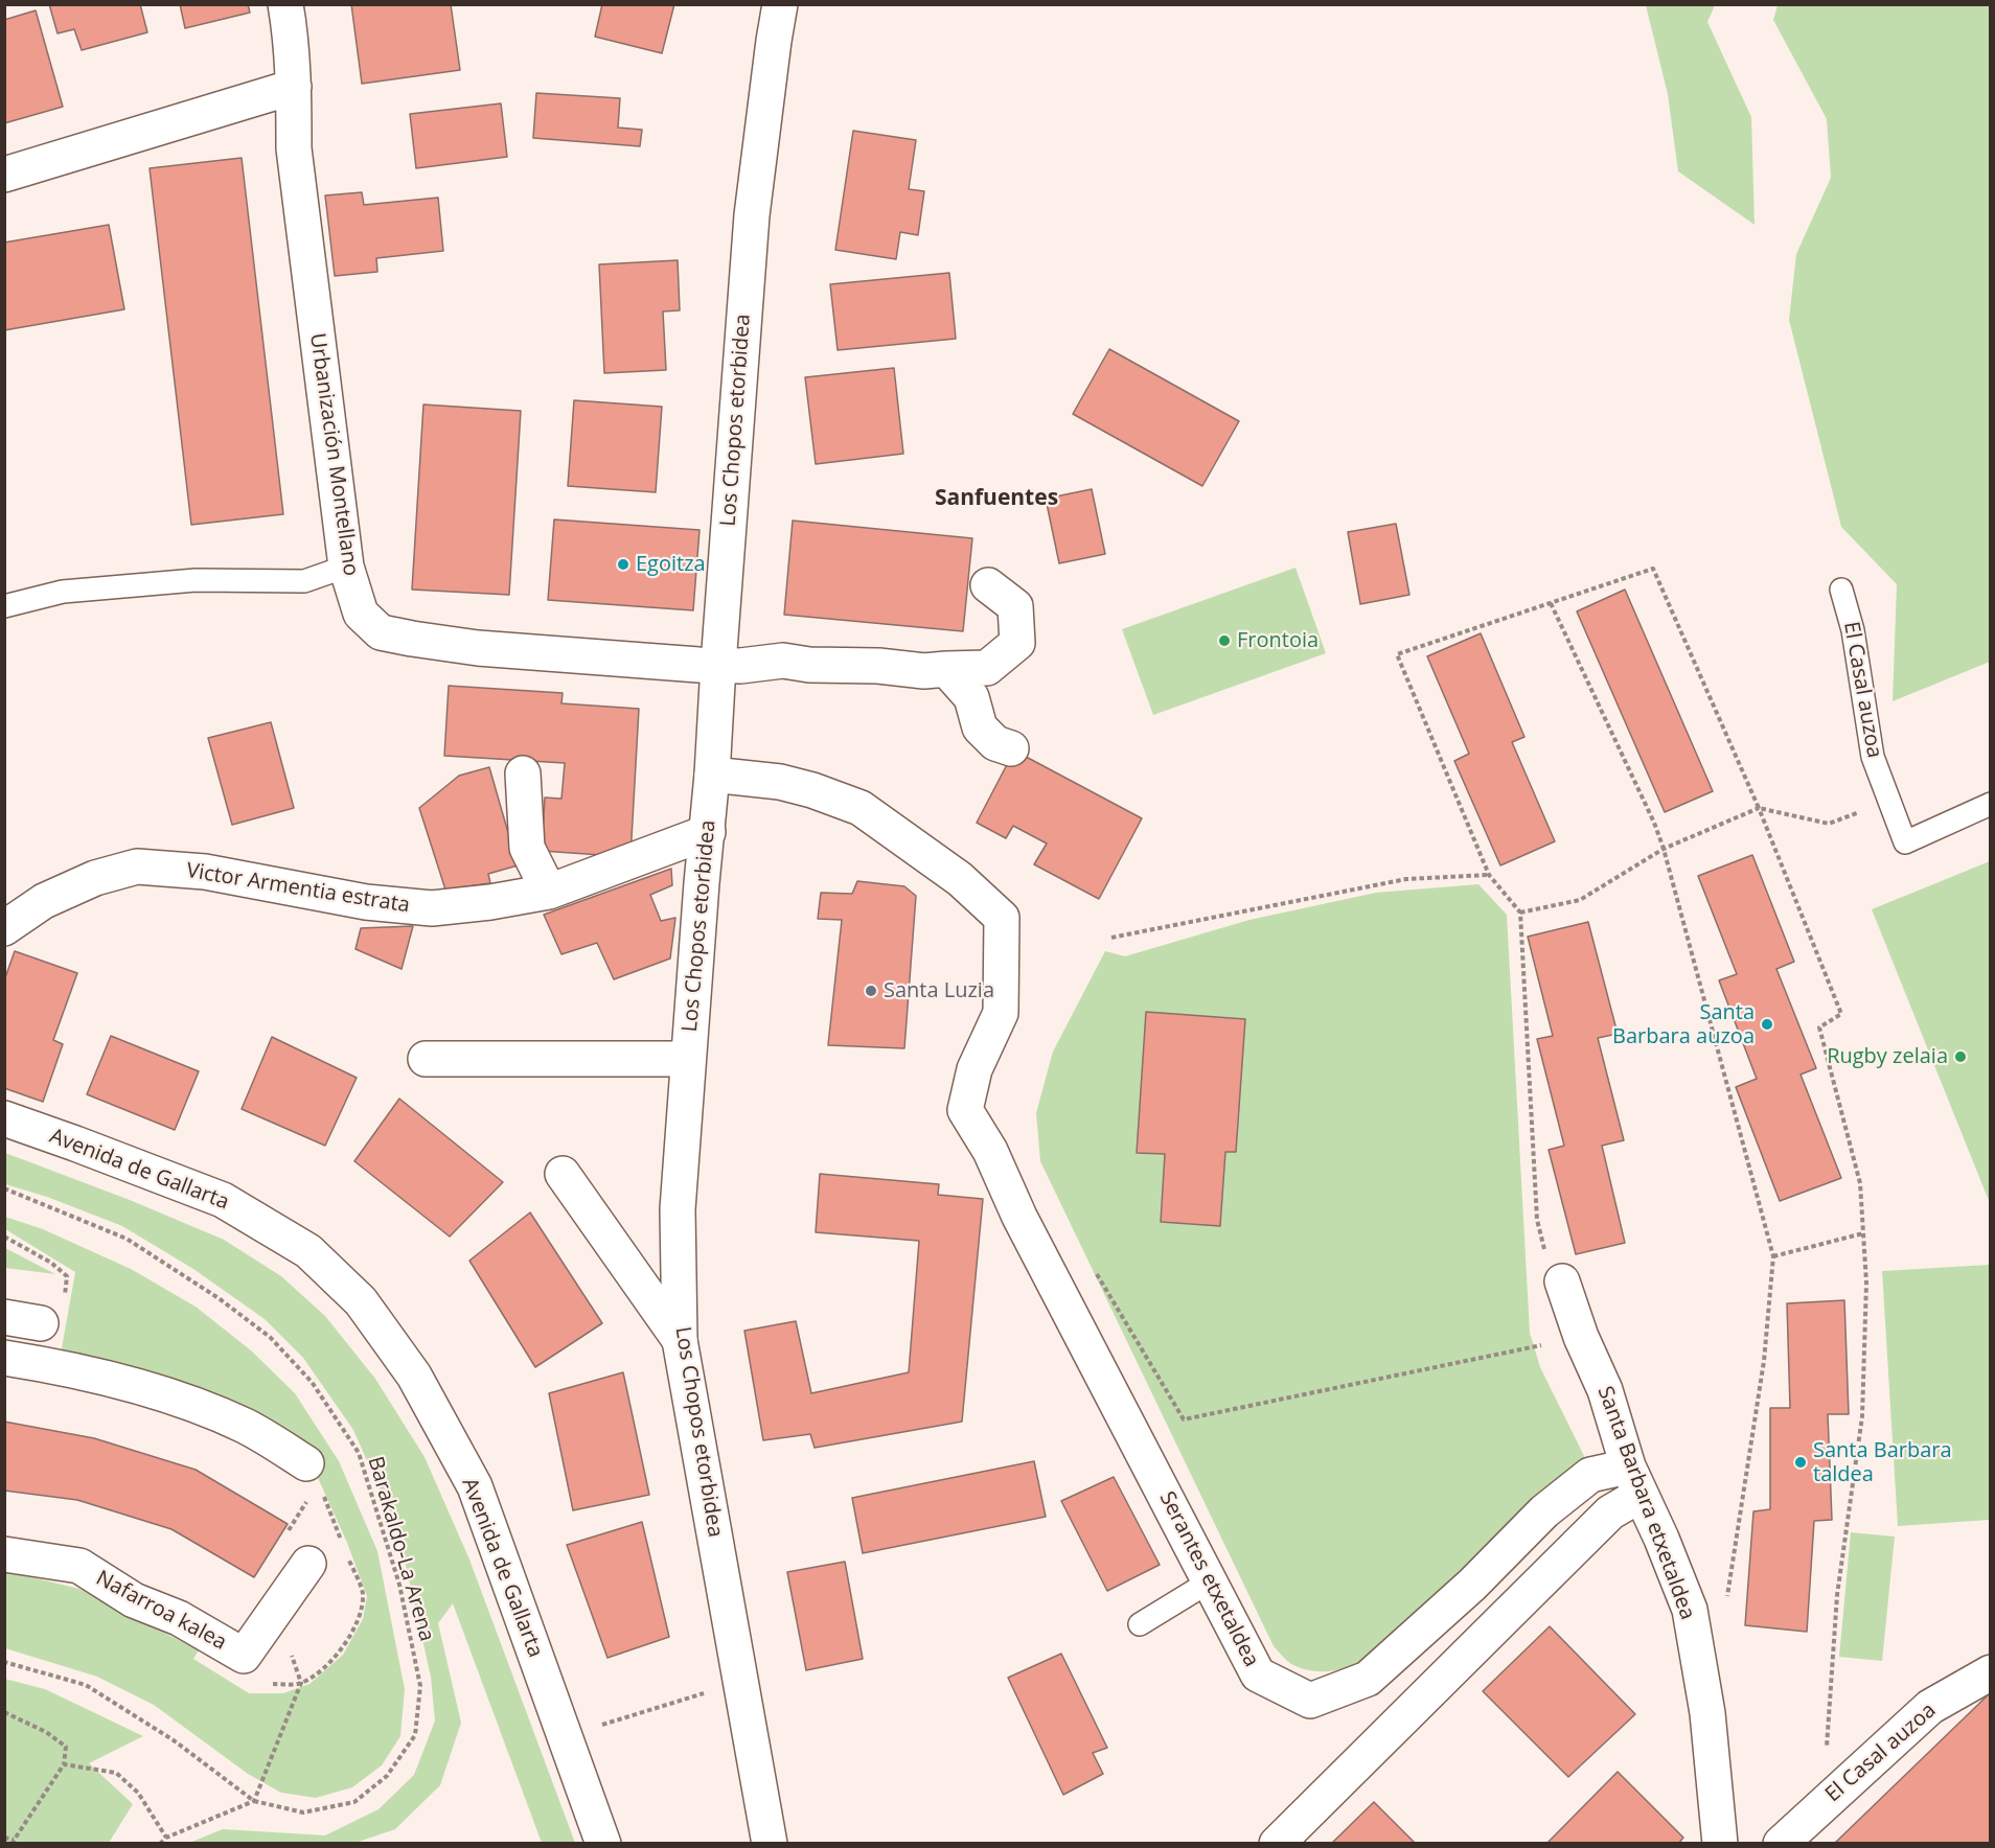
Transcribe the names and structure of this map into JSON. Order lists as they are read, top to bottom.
{
  "streets": {
    "street": [
      "Los Chopos etorbidea",
      "Urbanización Montellano",
      "El Casal auzoa",
      "Victor Armentia estrata",
      "Avenida de Gallarta",
      "Santa Barbara etxetaldea",
      "Serantes etxetaldea",
      "Nafarroa kalea"
    ],
    "path": ["Barakaldo-La Arena"]
  },
  "crossings": [
    ["Los Chopos etorbidea", "Urbanización Montellano"],
    ["Los Chopos etorbidea", "Victor Armentia estrata"],
    ["Los Chopos etorbidea", "Serantes etxetaldea"],
    ["Santa Barbara etxetaldea", "Serantes etxetaldea"]
  ],
  "districts": ["Sanfuentes"],
  "places": [
    "Egoitza",
    "Frontoia",
    "Santa Luzia",
    "Santa Barbara auzoa",
    "Rugby zelaia",
    "Santa Barbara taldea"
  ]
}
